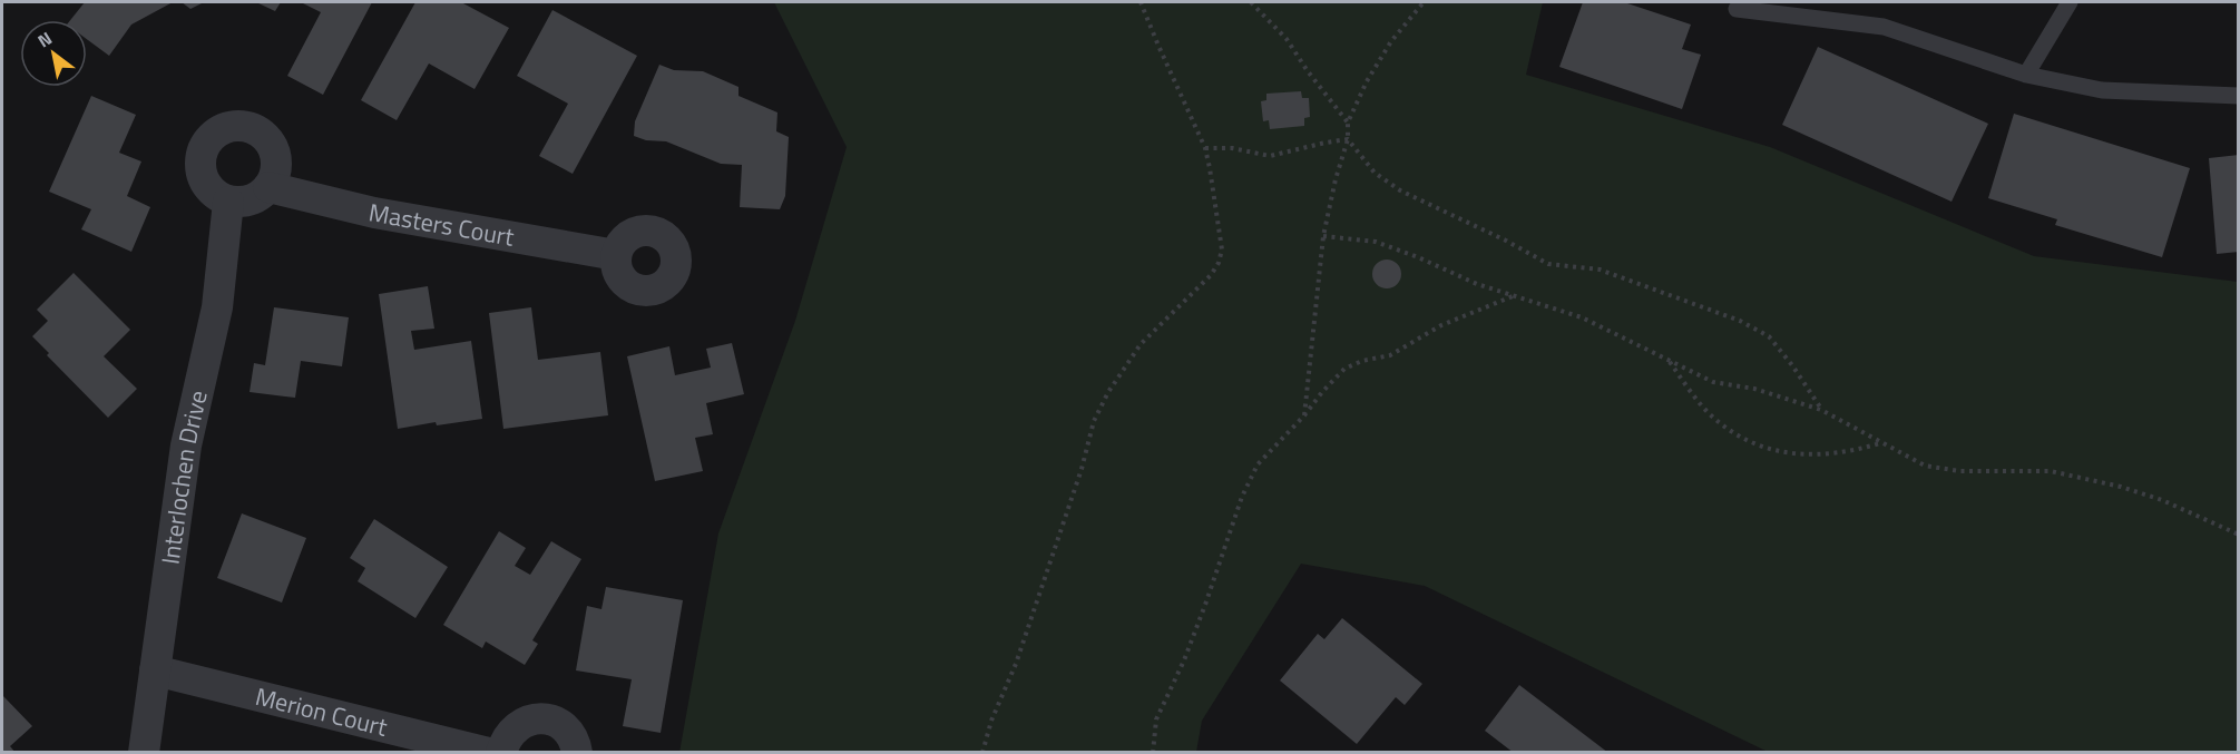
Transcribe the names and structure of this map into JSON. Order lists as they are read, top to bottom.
{
  "streets": {
    "street": ["Masters Court", "Interlochen Drive", "Merion Court"]
  },
  "crossings": [
    ["Masters Court", "Interlochen Drive"],
    ["Interlochen Drive", "Merion Court"]
  ],
  "north": "top left"
}
